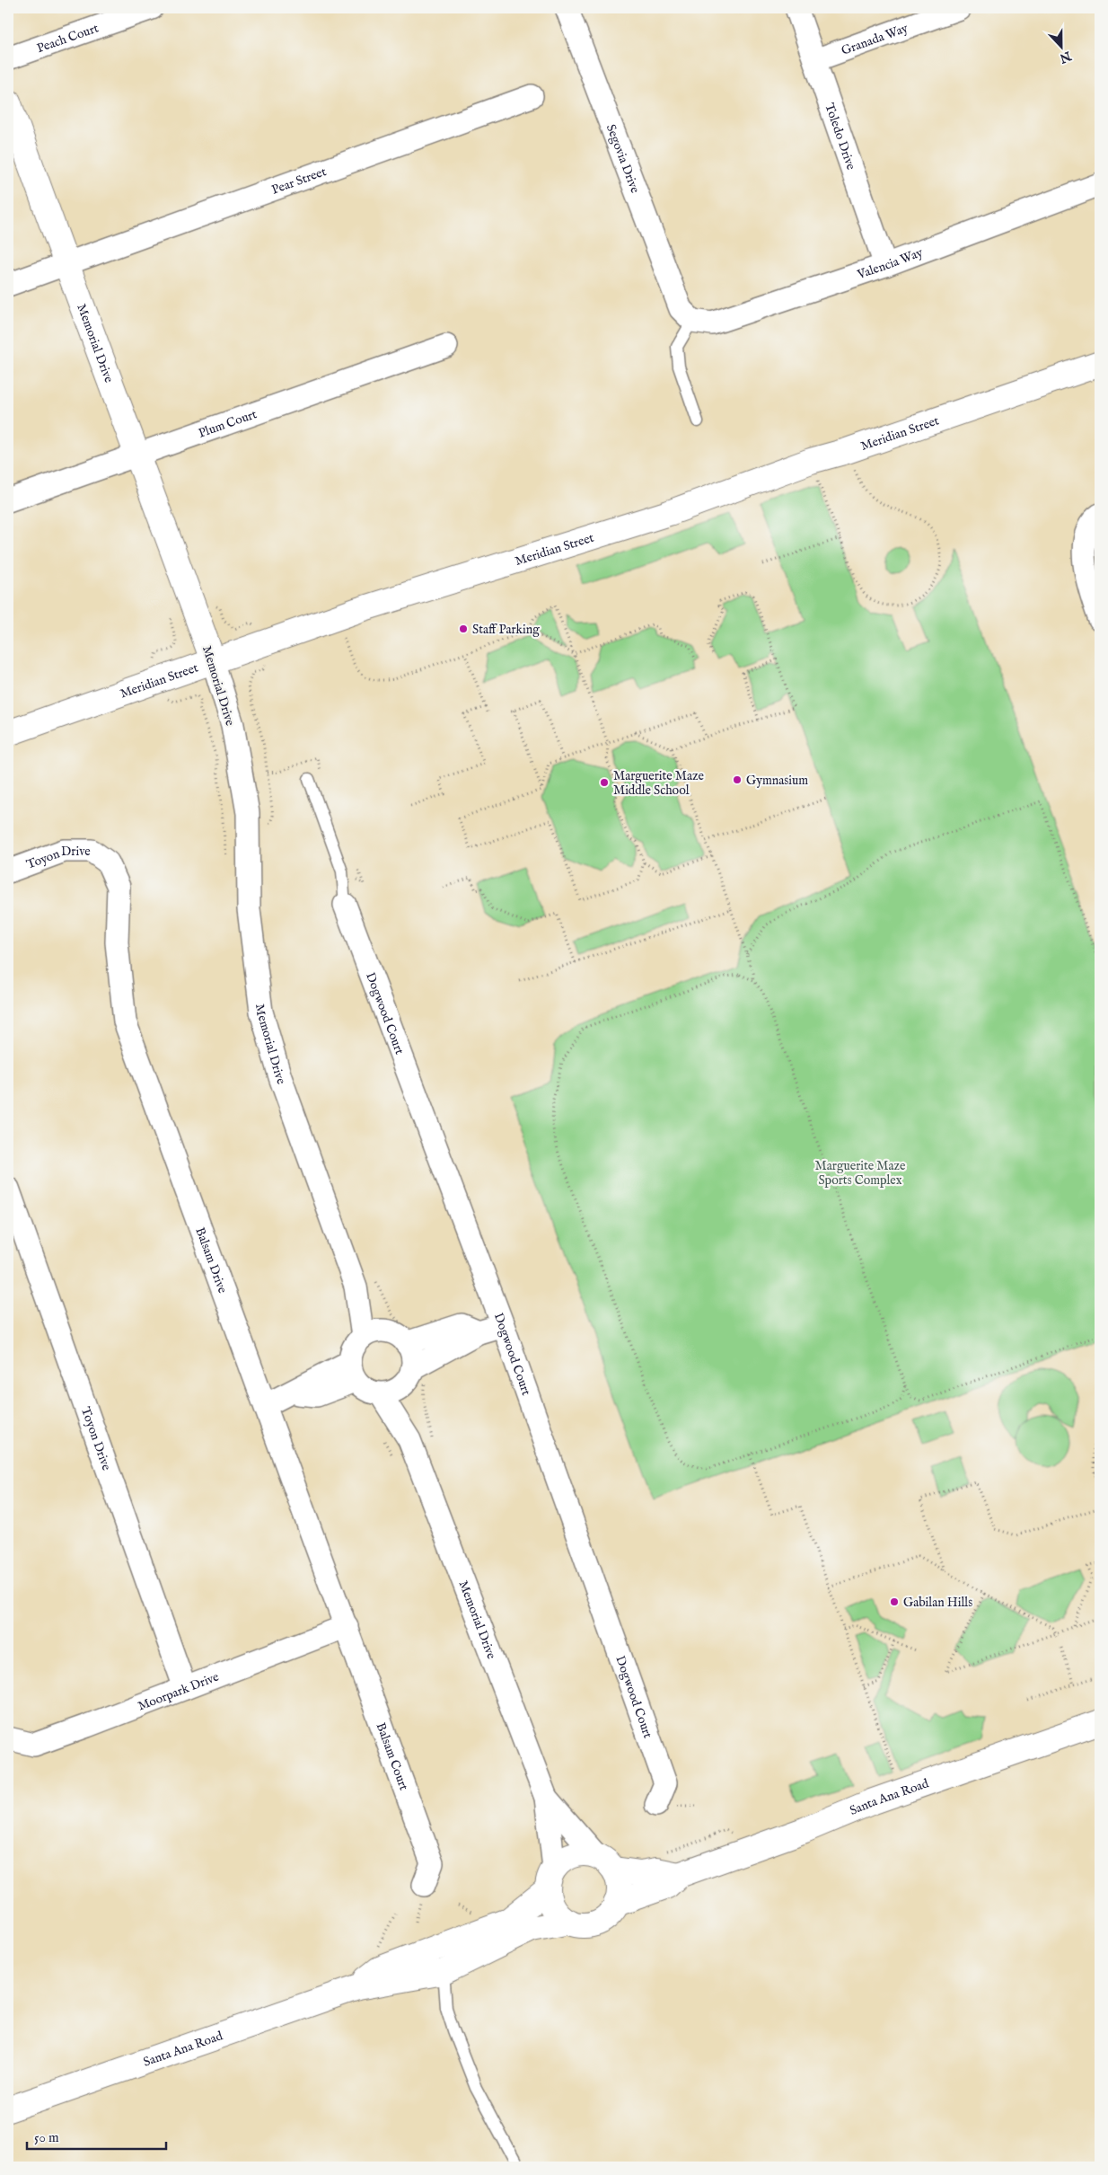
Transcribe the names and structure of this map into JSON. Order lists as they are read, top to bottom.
{
  "streets": {
    "street": [
      "Peach Court",
      "Granada Way",
      "Toledo Drive",
      "Segovia Drive",
      "Pear Street",
      "Valencia Way",
      "Memorial Drive",
      "Plum Court",
      "Meridian Street",
      "Toyon Drive",
      "Dogwood Court",
      "Balsam Drive",
      "Moorpark Drive",
      "Balsam Court",
      "Santa Ana Road"
    ]
  },
  "crossings": [
    ["Granada Way", "Toledo Drive"],
    ["Toledo Drive", "Valencia Way"],
    ["Segovia Drive", "Valencia Way"],
    ["Pear Street", "Memorial Drive"],
    ["Memorial Drive", "Plum Court"],
    ["Memorial Drive", "Meridian Street"],
    ["Toyon Drive", "Balsam Drive"],
    ["Toyon Drive", "Moorpark Drive"],
    ["Balsam Drive", "Moorpark Drive"],
    ["Balsam Drive", "Balsam Court"],
    ["Moorpark Drive", "Balsam Court"]
  ],
  "parks": ["Marguerite Maze Sports Complex"],
  "places": [
    "Staff Parking",
    "Gymnasium",
    "Marguerite Maze Middle School",
    "Gabilan Hills"
  ],
  "scale_bar": "50 m",
  "north": "bottom"
}
